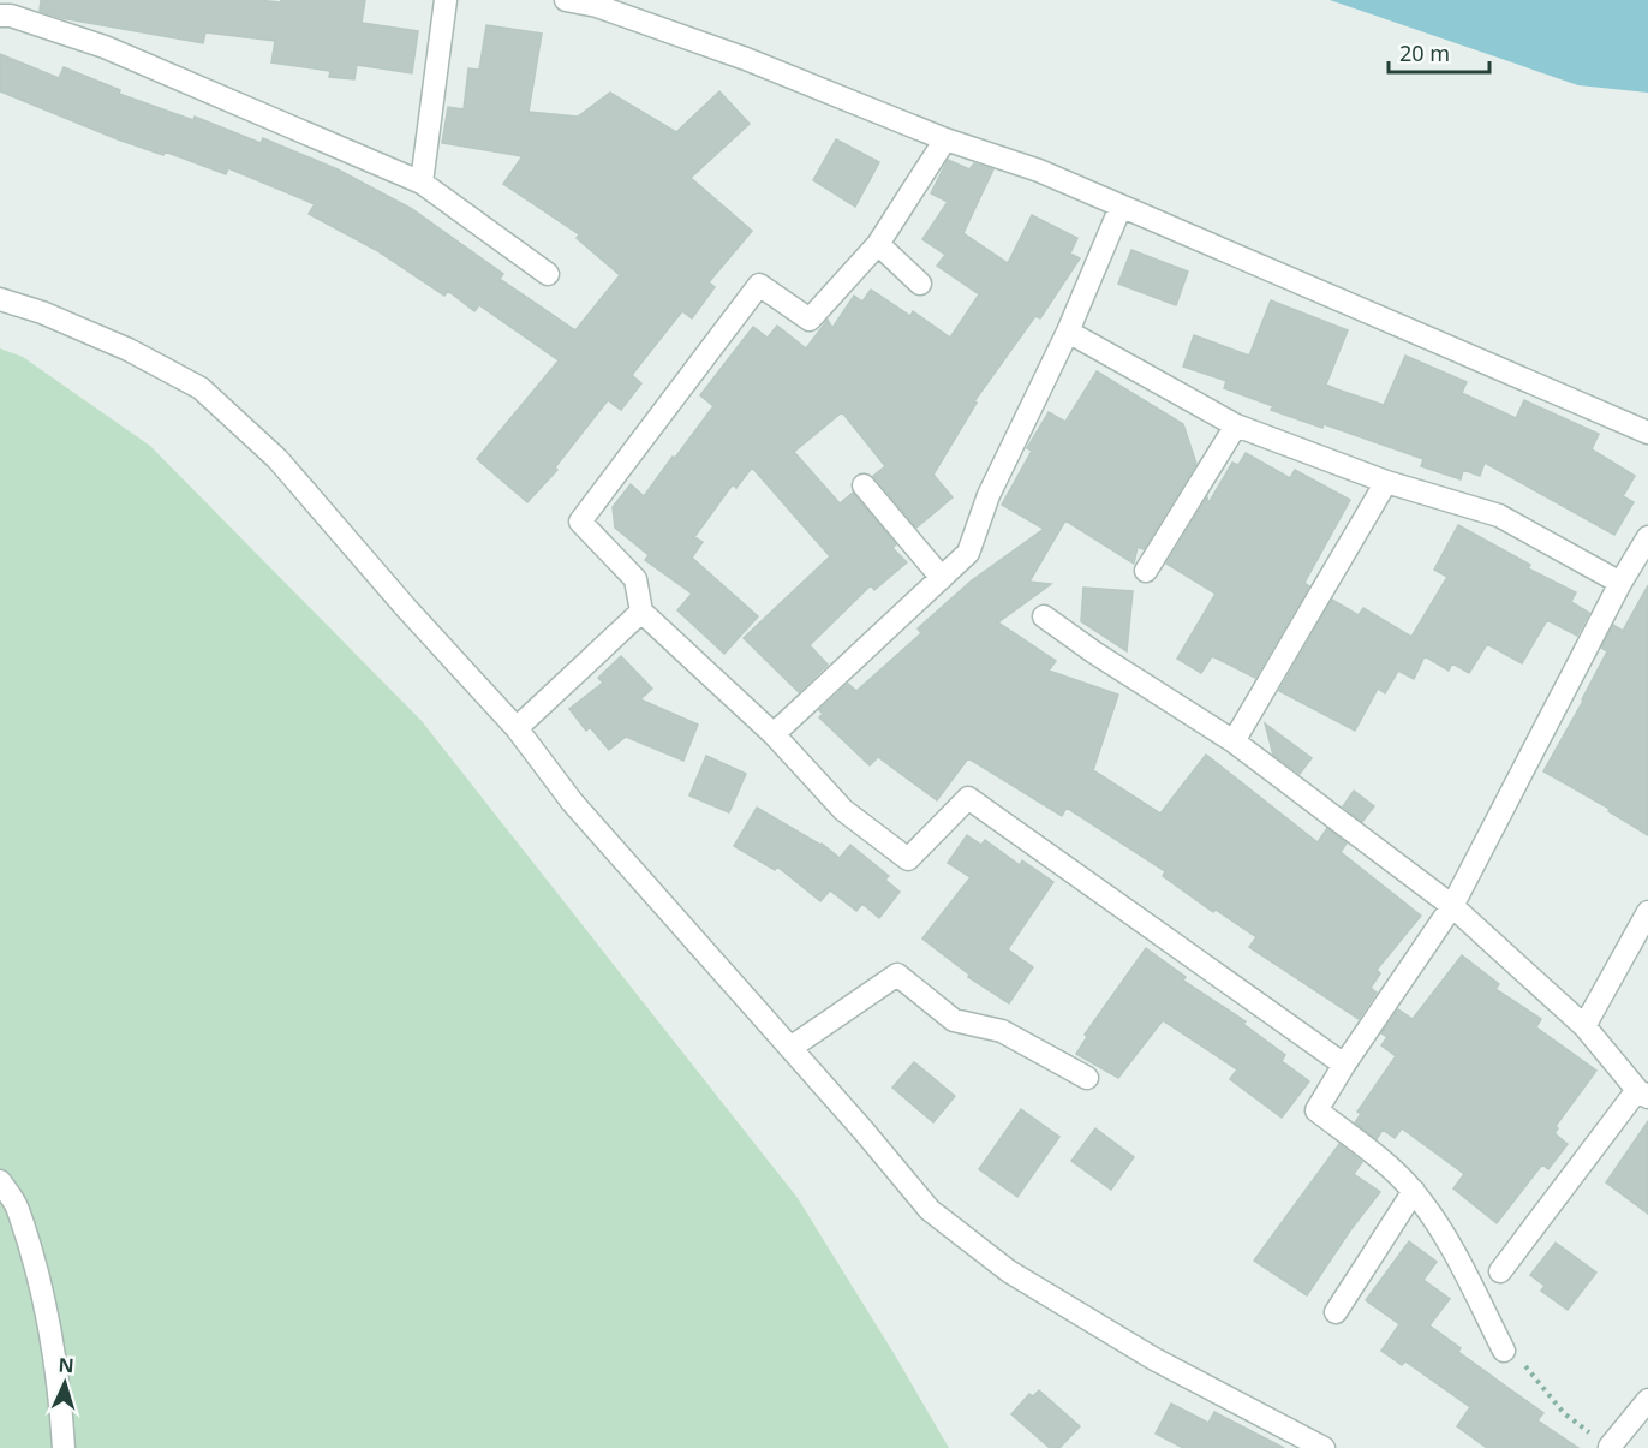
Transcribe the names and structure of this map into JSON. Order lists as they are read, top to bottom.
{
  "scale_bar": "20 m",
  "north": "top"
}
